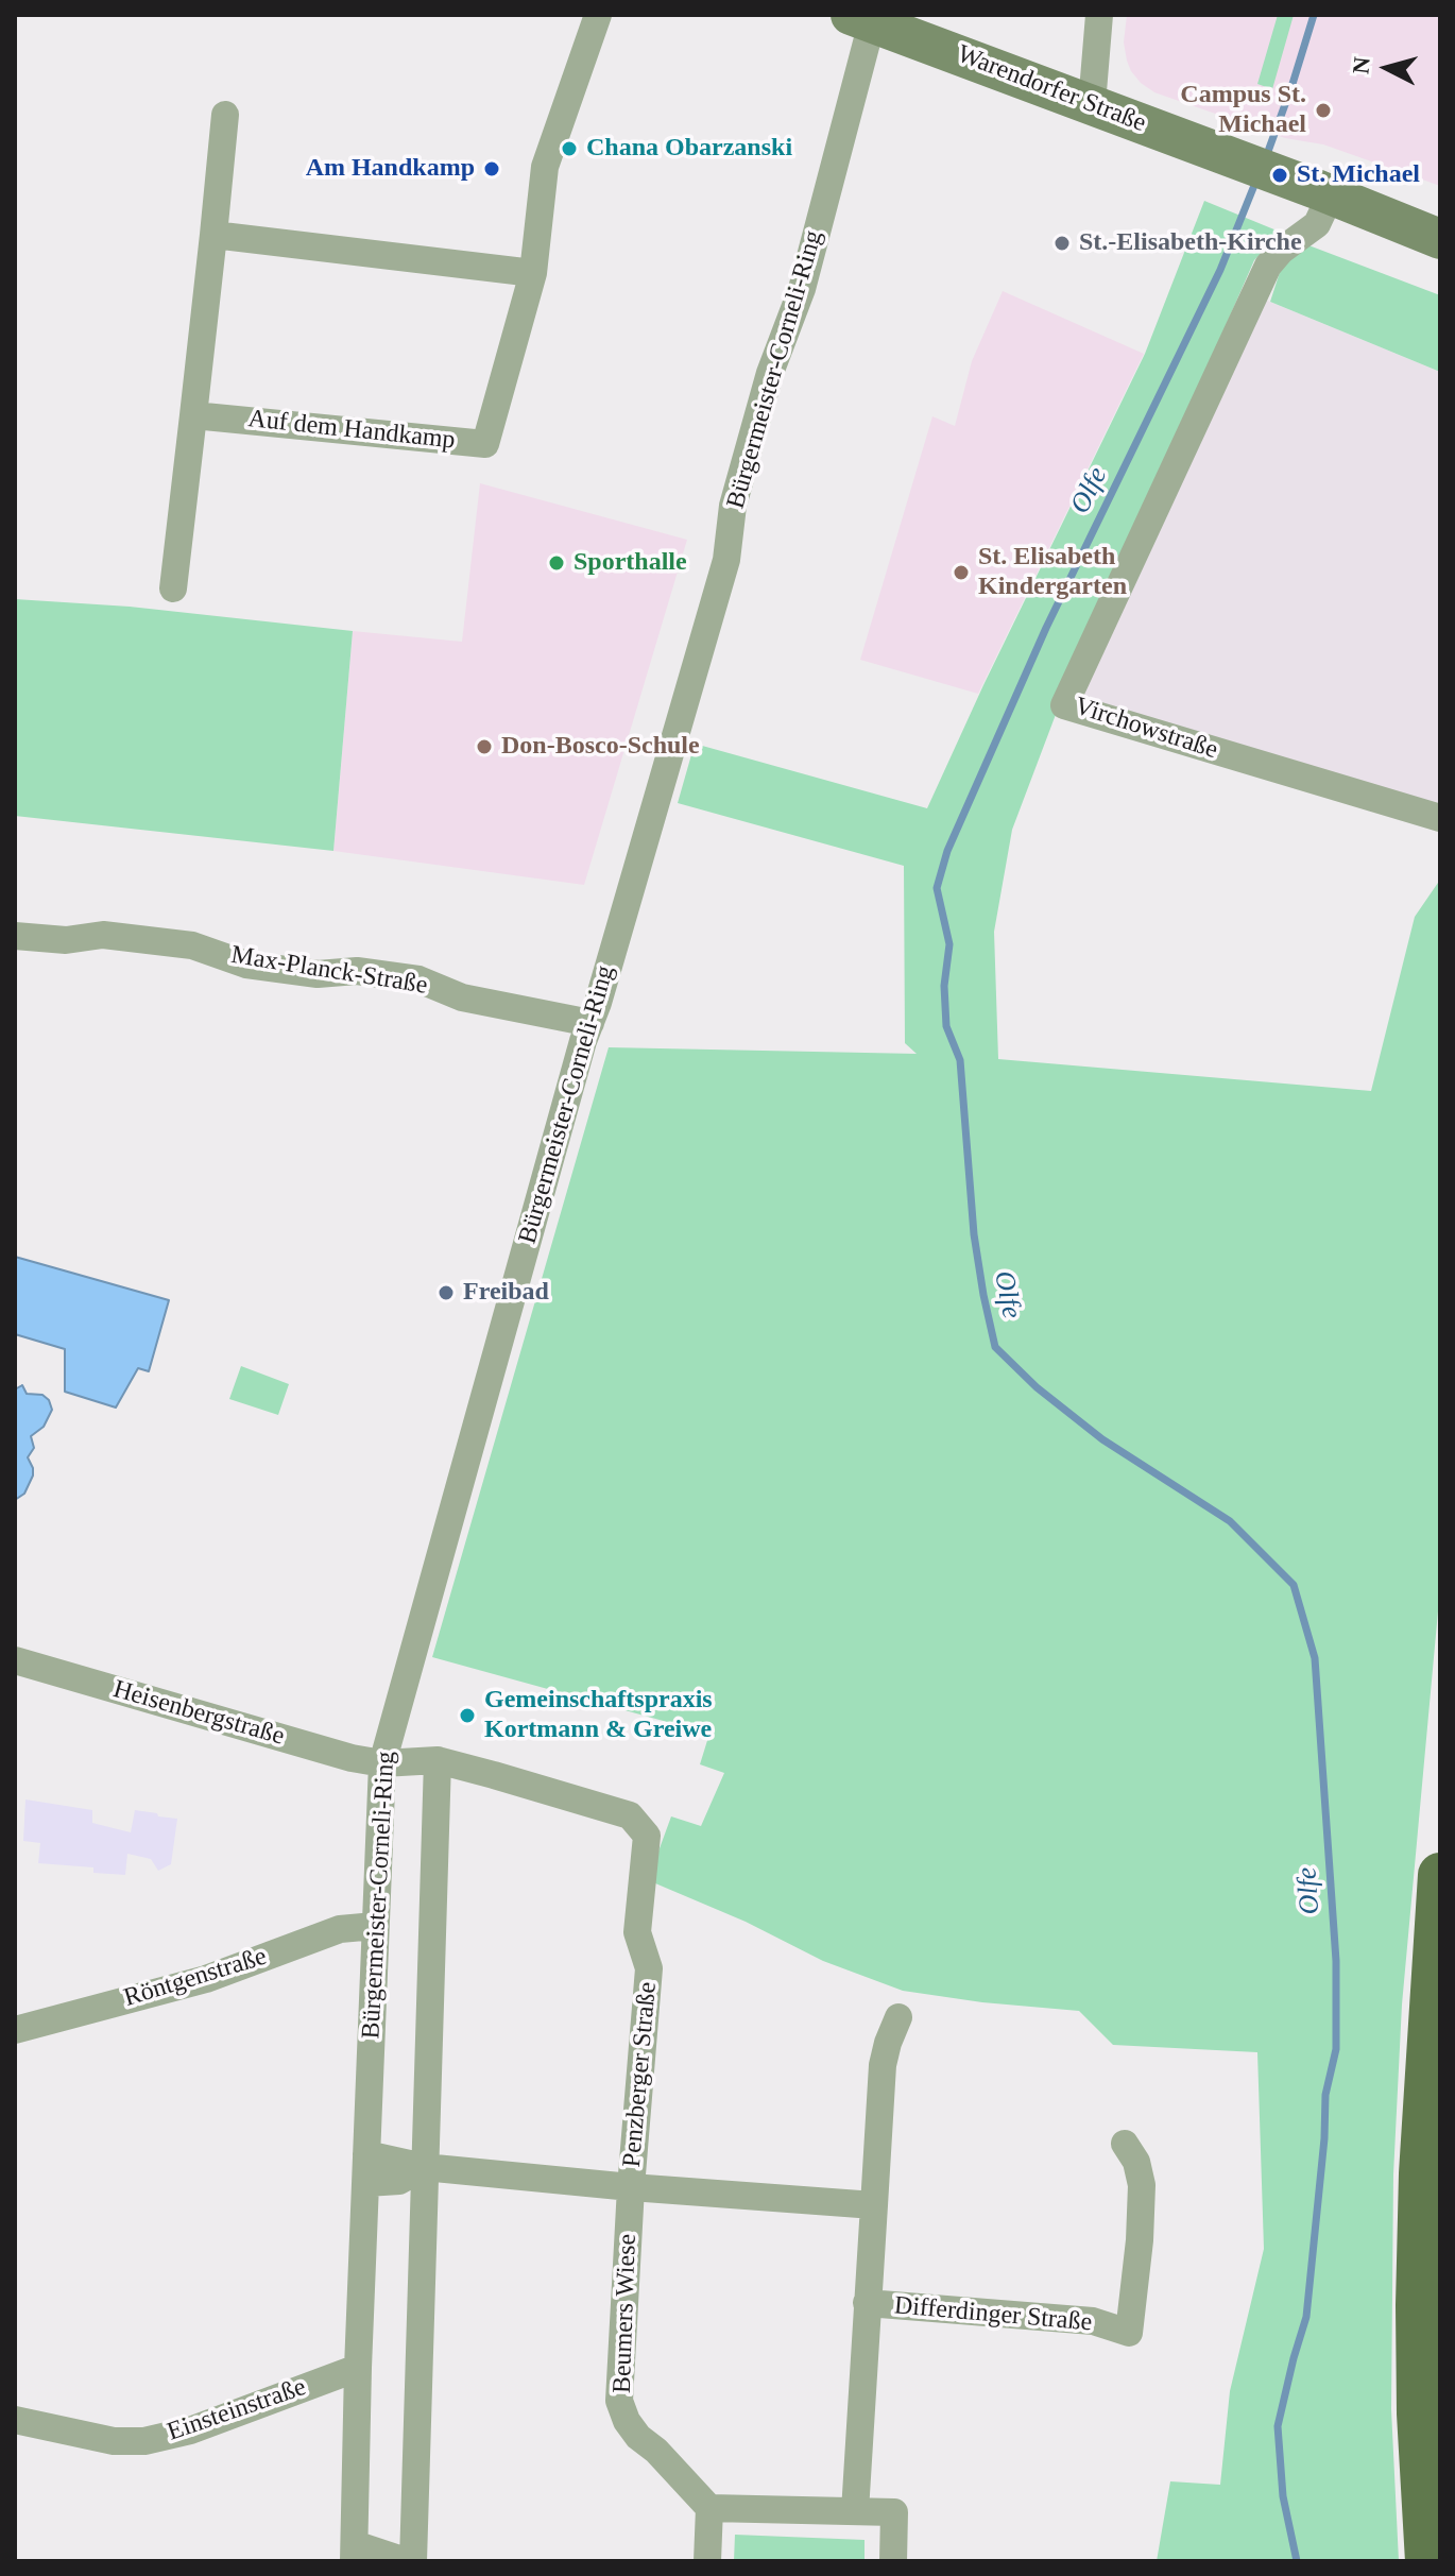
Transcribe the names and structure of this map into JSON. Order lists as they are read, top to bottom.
{
  "streets": {
    "main road": ["Warendorfer Straße"],
    "street": [
      "Bürgermeister-Corneli-Ring",
      "Auf dem Handkamp",
      "Virchowstraße",
      "Max-Planck-Straße",
      "Heisenbergstraße",
      "Röntgenstraße",
      "Penzberger Straße",
      "Beumers Wiese",
      "Differdinger Straße",
      "Einsteinstraße"
    ]
  },
  "crossings": [
    ["Warendorfer Straße", "Bürgermeister-Corneli-Ring"],
    ["Warendorfer Straße", "Virchowstraße"],
    ["Bürgermeister-Corneli-Ring", "Max-Planck-Straße"],
    ["Bürgermeister-Corneli-Ring", "Heisenbergstraße"],
    ["Bürgermeister-Corneli-Ring", "Röntgenstraße"],
    ["Bürgermeister-Corneli-Ring", "Penzberger Straße"],
    ["Bürgermeister-Corneli-Ring", "Einsteinstraße"],
    ["Heisenbergstraße", "Penzberger Straße"],
    ["Penzberger Straße", "Beumers Wiese"]
  ],
  "water": ["Olfe"],
  "places": [
    "Campus St. Michael",
    "Chana Obarzanski",
    "Am Handkamp",
    "St. Michael",
    "St.-Elisabeth-Kirche",
    "Sporthalle",
    "St. Elisabeth Kindergarten",
    "Don-Bosco-Schule",
    "Freibad",
    "Gemeinschaftspraxis Kortmann & Greiwe"
  ],
  "north": "left"
}
